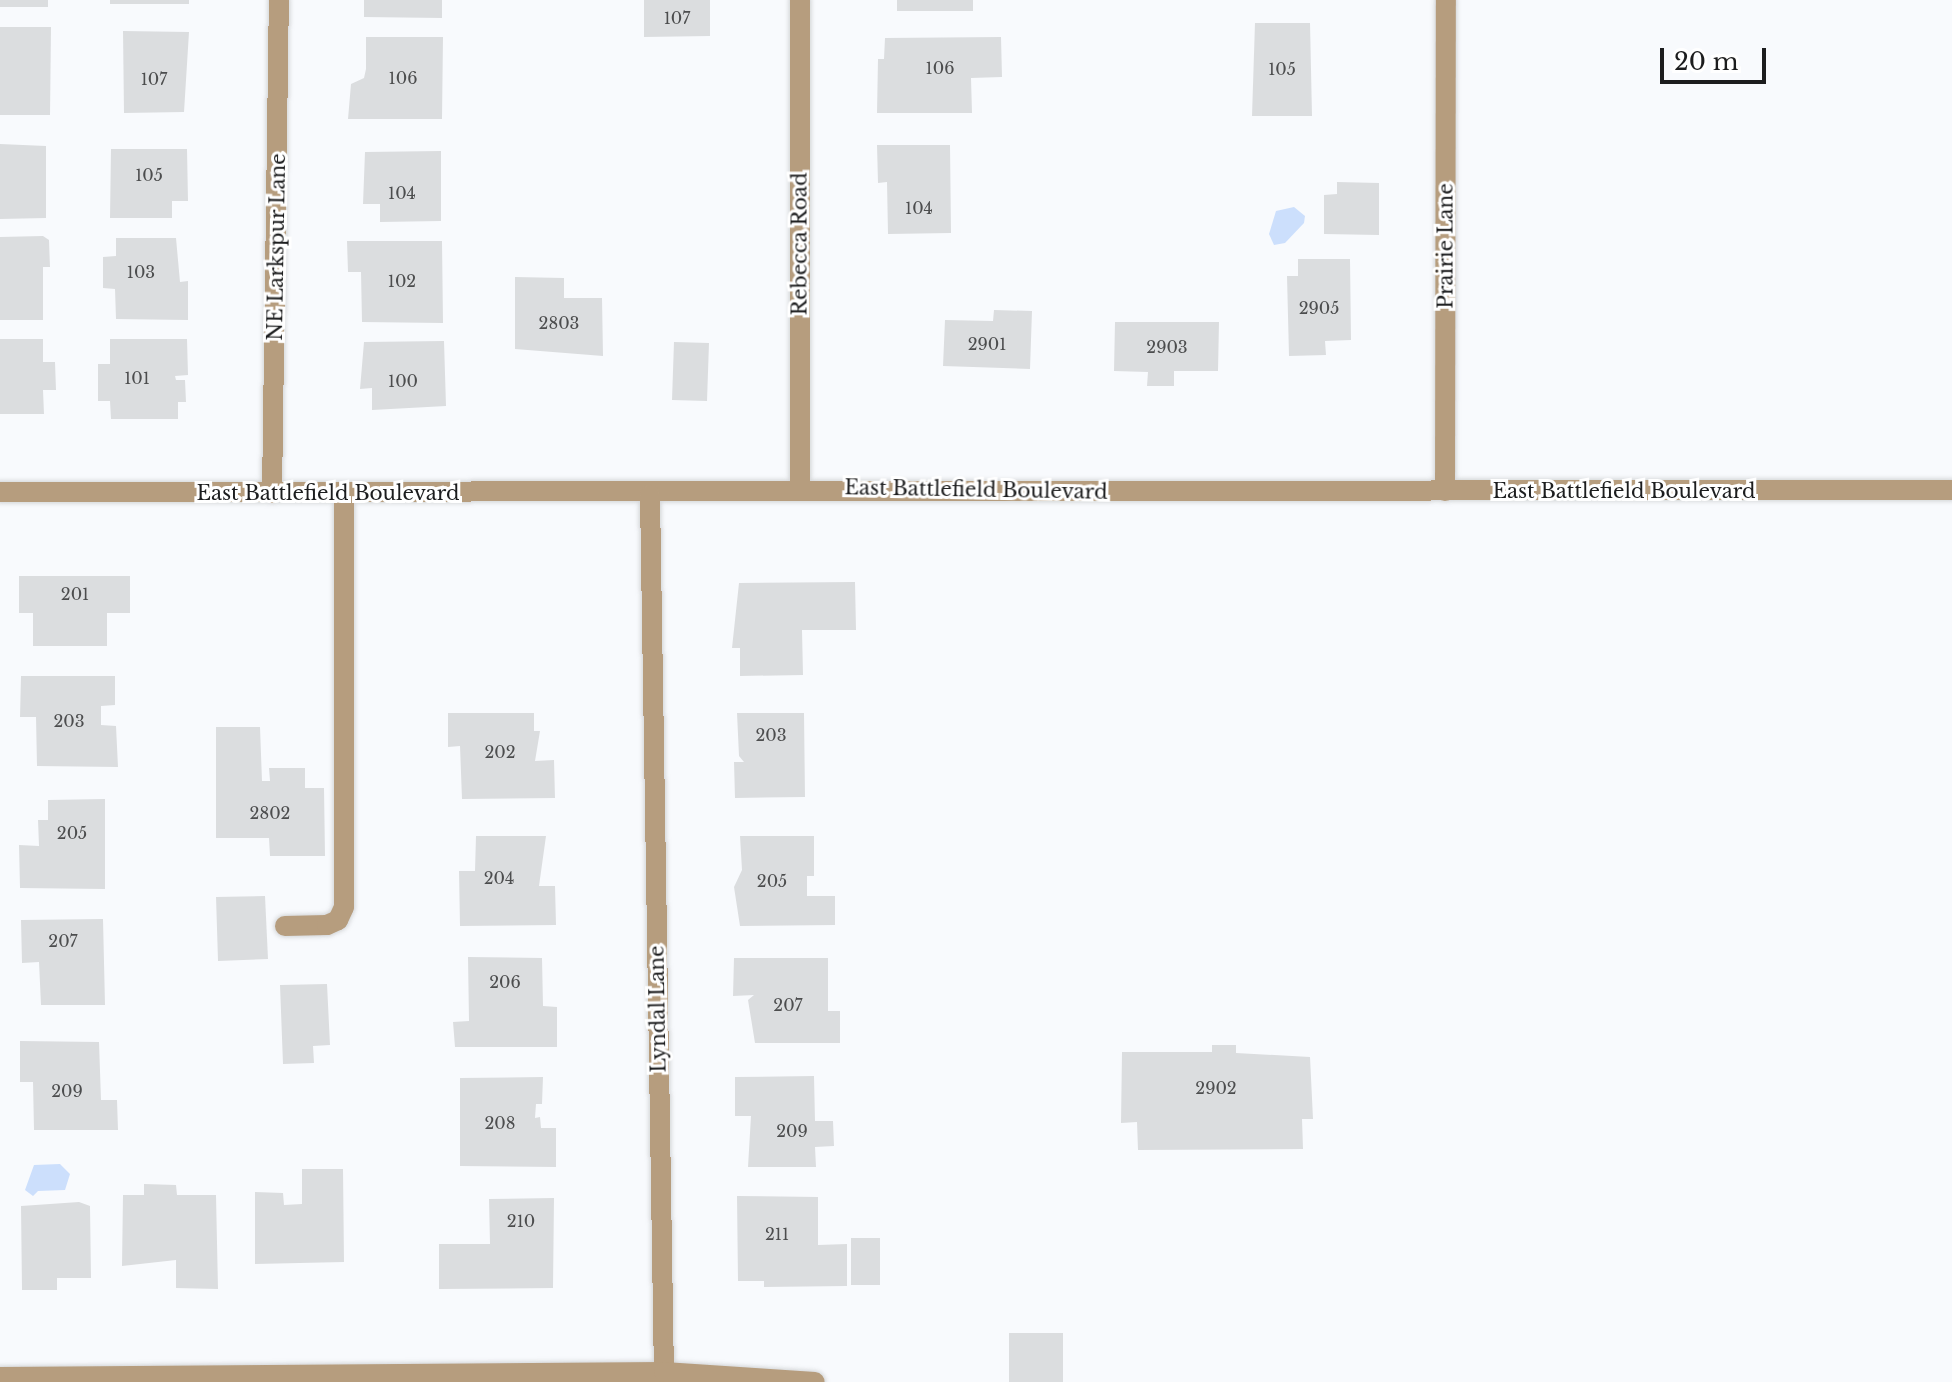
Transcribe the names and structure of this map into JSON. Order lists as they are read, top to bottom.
{
  "streets": {
    "street": [
      "Rebecca Road",
      "Prairie Lane",
      "NE Larkspur Lane",
      "East Battlefield Boulevard",
      "Lyndal Lane"
    ]
  },
  "crossings": [
    ["Rebecca Road", "East Battlefield Boulevard"],
    ["Prairie Lane", "East Battlefield Boulevard"],
    ["NE Larkspur Lane", "East Battlefield Boulevard"],
    ["East Battlefield Boulevard", "Lyndal Lane"]
  ],
  "house_numbers": [
    "107",
    "106",
    "105",
    "106",
    "107",
    "105",
    "104",
    "104",
    "103",
    "102",
    "2905",
    "2803",
    "2901",
    "2903",
    "101",
    "100",
    "201",
    "203",
    "203",
    "202",
    "2802",
    "205",
    "204",
    "205",
    "207",
    "206",
    "207",
    "2902",
    "209",
    "208",
    "209",
    "210",
    "211"
  ],
  "scale_bar": "20 m"
}
